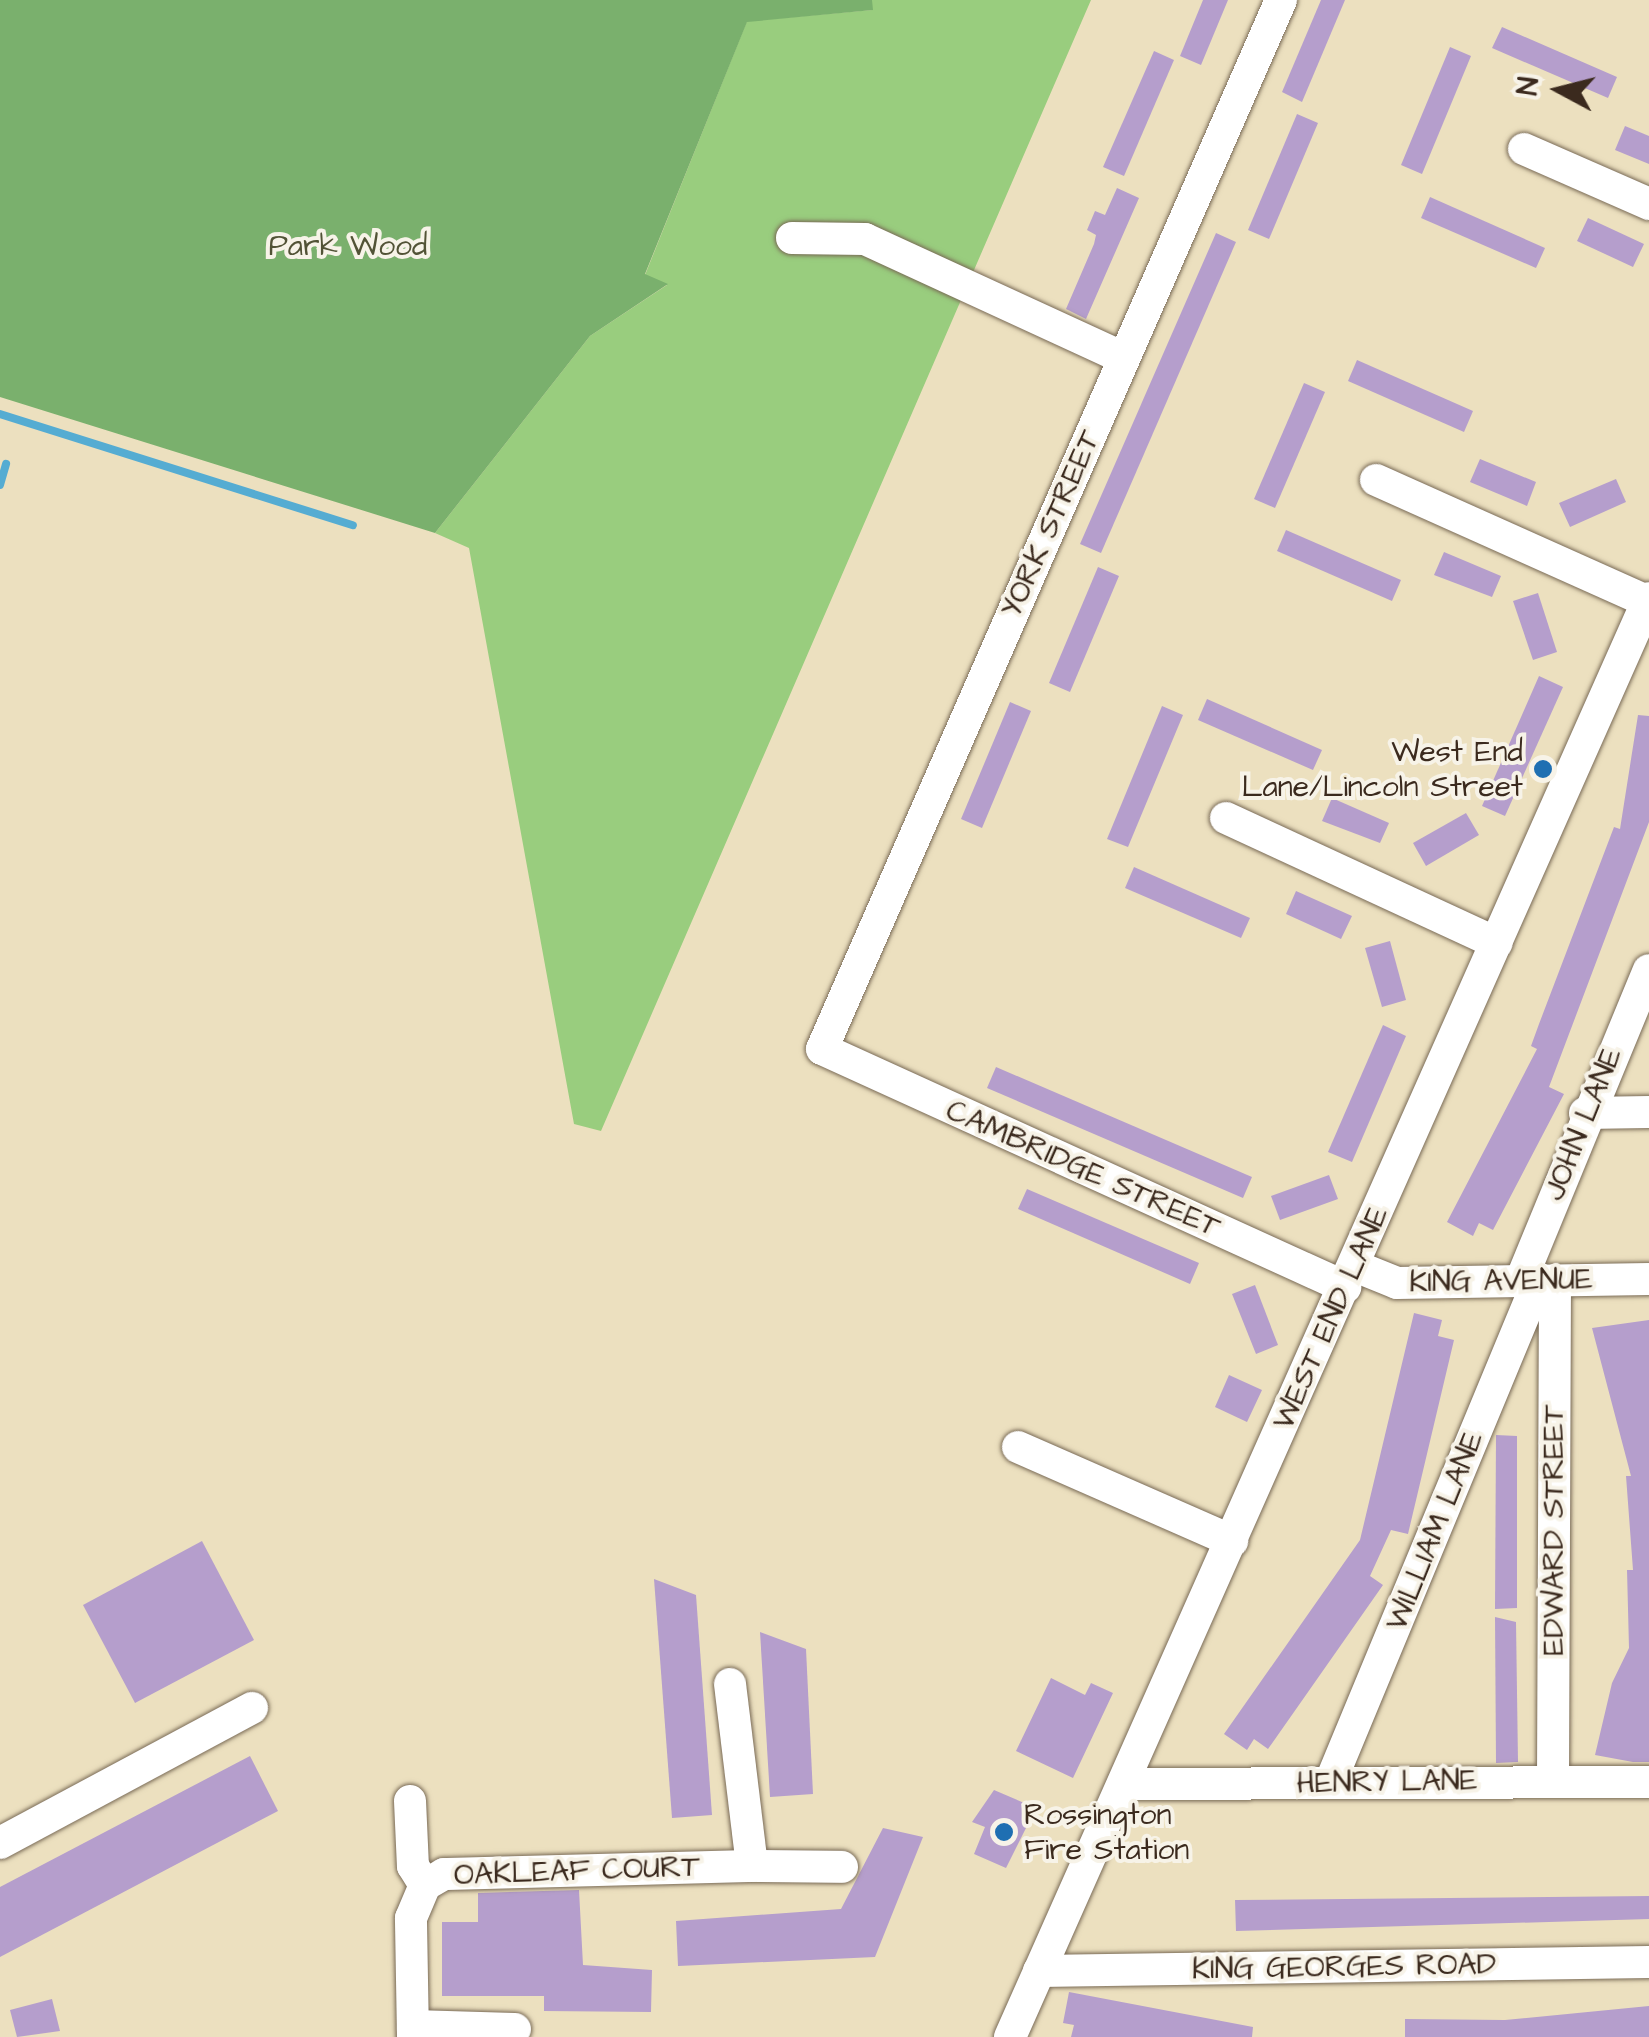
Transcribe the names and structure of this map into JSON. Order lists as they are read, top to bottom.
{
  "streets": {
    "street": [
      "YORK STREET",
      "JOHN LANE",
      "CAMBRIDGE STREET",
      "KING AVENUE",
      "WEST END LANE",
      "EDWARD STREET",
      "WILLIAM LANE",
      "HENRY LANE",
      "OAKLEAF COURT",
      "KING GEORGES ROAD"
    ]
  },
  "crossings": [
    ["YORK STREET", "CAMBRIDGE STREET"],
    ["JOHN LANE", "KING AVENUE"],
    ["JOHN LANE", "EDWARD STREET"],
    ["JOHN LANE", "WILLIAM LANE"],
    ["CAMBRIDGE STREET", "KING AVENUE"],
    ["CAMBRIDGE STREET", "WEST END LANE"],
    ["KING AVENUE", "WEST END LANE"],
    ["KING AVENUE", "EDWARD STREET"],
    ["KING AVENUE", "WILLIAM LANE"],
    ["WEST END LANE", "HENRY LANE"],
    ["WEST END LANE", "KING GEORGES ROAD"],
    ["EDWARD STREET", "WILLIAM LANE"],
    ["EDWARD STREET", "HENRY LANE"],
    ["WILLIAM LANE", "HENRY LANE"]
  ],
  "parks": ["Park Wood"],
  "places": ["West End Lane/Lincoln Street", "Rossington Fire Station"],
  "north": "left"
}
